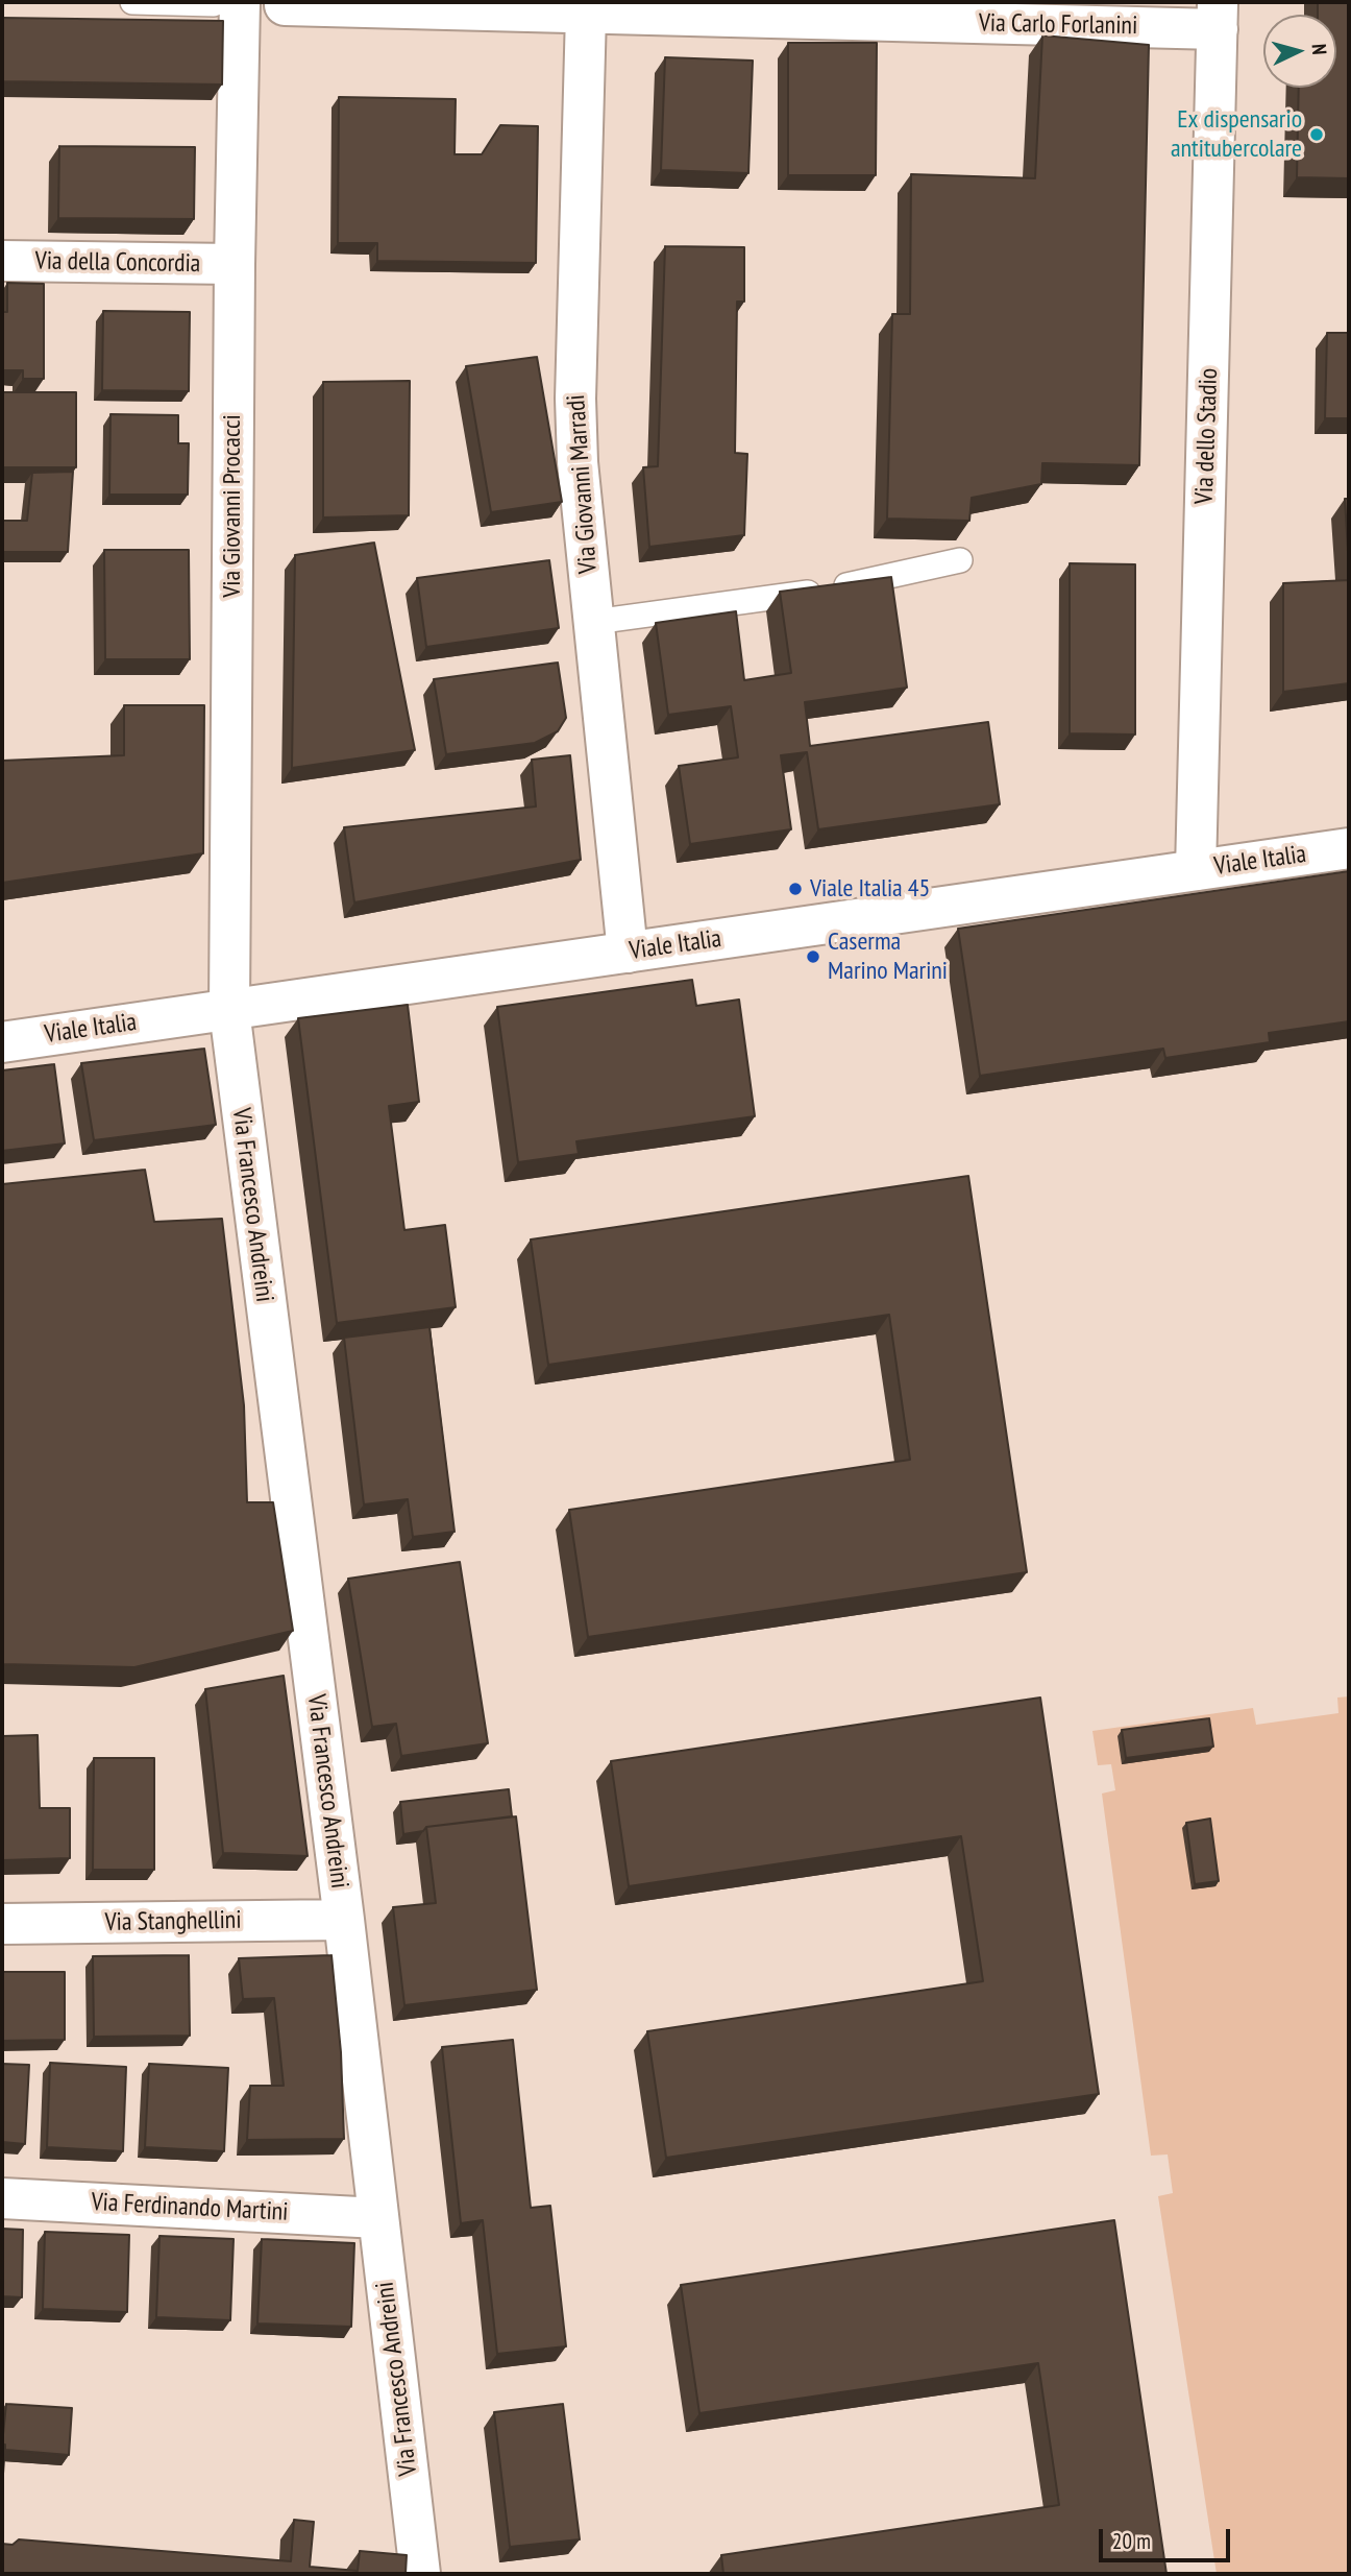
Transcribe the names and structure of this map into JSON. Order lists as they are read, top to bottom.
{
  "streets": {
    "street": [
      "Via Carlo Forlanini",
      "Via della Concordia",
      "Via dello Stadio",
      "Via Giovanni Marradi",
      "Via Giovanni Procacci",
      "Viale Italia",
      "Via Francesco Andreini",
      "Via Stanghellini",
      "Via Ferdinando Martini"
    ]
  },
  "crossings": [
    ["Via Carlo Forlanini", "Via dello Stadio"],
    ["Via Carlo Forlanini", "Via Giovanni Marradi"],
    ["Via della Concordia", "Via Giovanni Procacci"],
    ["Via dello Stadio", "Viale Italia"],
    ["Via Giovanni Marradi", "Viale Italia"],
    ["Via Giovanni Procacci", "Viale Italia"],
    ["Via Giovanni Procacci", "Via Francesco Andreini"],
    ["Viale Italia", "Via Francesco Andreini"],
    ["Via Francesco Andreini", "Via Stanghellini"],
    ["Via Francesco Andreini", "Via Ferdinando Martini"]
  ],
  "places": ["Ex dispensario antitubercolare", "Viale Italia 45", "Caserma Marino Marini"],
  "scale_bar": "20 m",
  "north": "right"
}
